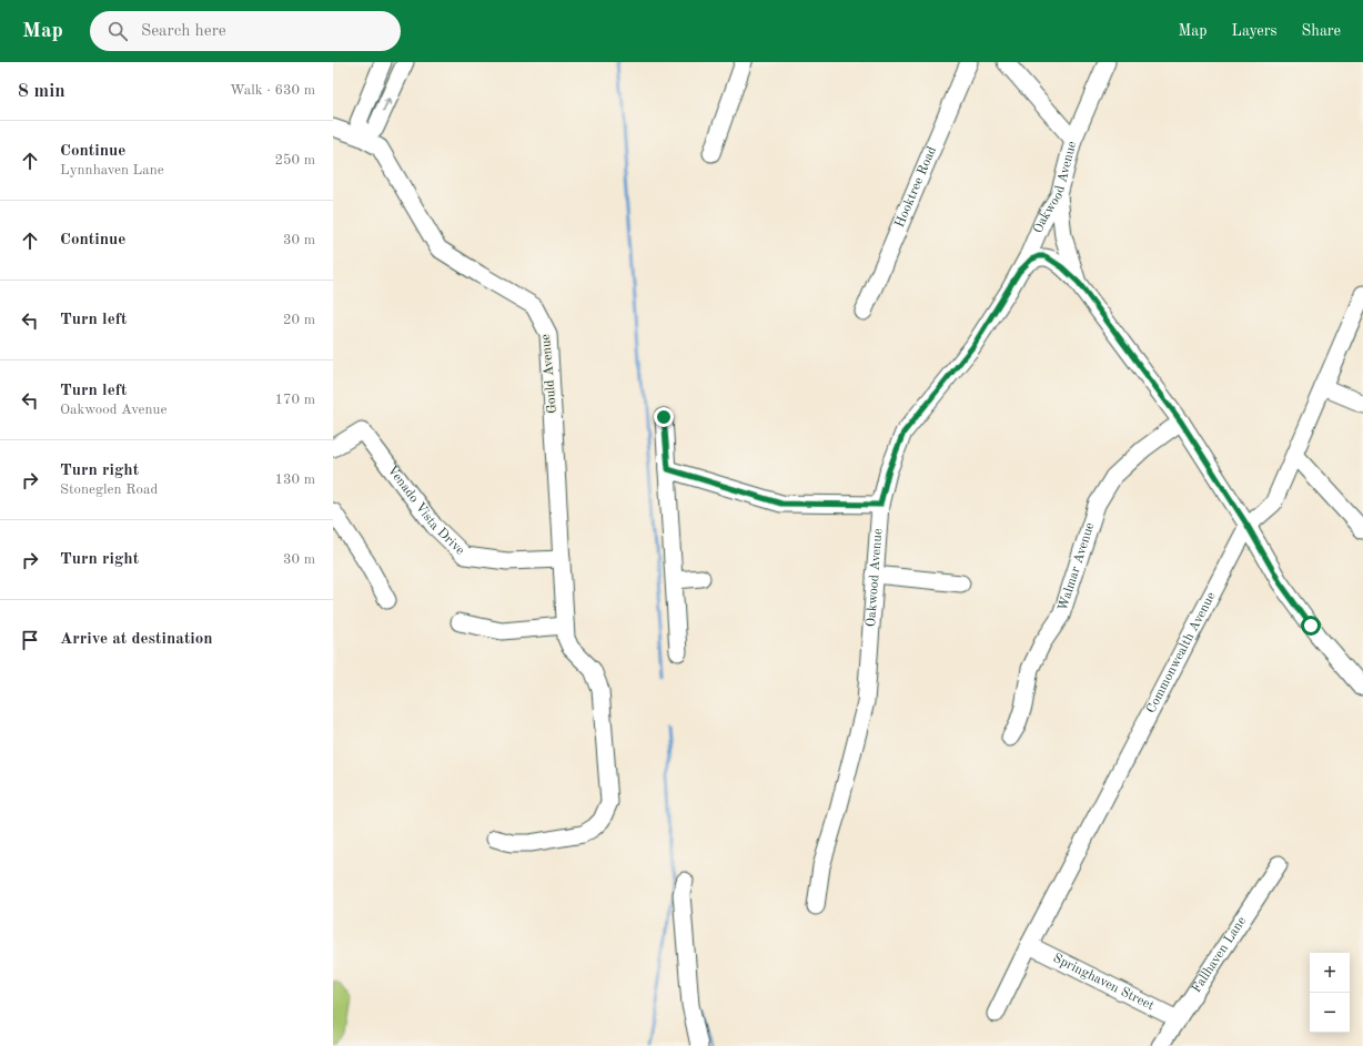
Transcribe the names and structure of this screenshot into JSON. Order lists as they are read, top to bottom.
{
  "streets": {
    "street": [
      "Hooktree Road",
      "Oakwood Avenue",
      "Gould Avenue",
      "Venado Vista Drive",
      "Walmar Avenue",
      "Commonwealth Avenue",
      "Fallhaven Lane",
      "Springhaven Street"
    ]
  },
  "crossings": [
    ["Gould Avenue", "Venado Vista Drive"],
    ["Commonwealth Avenue", "Springhaven Street"],
    ["Fallhaven Lane", "Springhaven Street"]
  ],
  "page": {
    "header": "Map",
    "search": "Search here",
    "nav": ["Map", "Layers", "Share"],
    "heading": ["8 min", "Walk · 630 m"],
    "list": [
      ["Continue", "Lynnhaven Lane", "250 m"],
      ["Continue", "30 m"],
      ["Turn left", "20 m"],
      ["Turn left", "Oakwood Avenue", "170 m"],
      ["Turn right", "Stoneglen Road", "130 m"],
      ["Turn right", "30 m"],
      "Arrive at destination"
    ],
    "map_buttons": ["+", "−"]
  }
}
